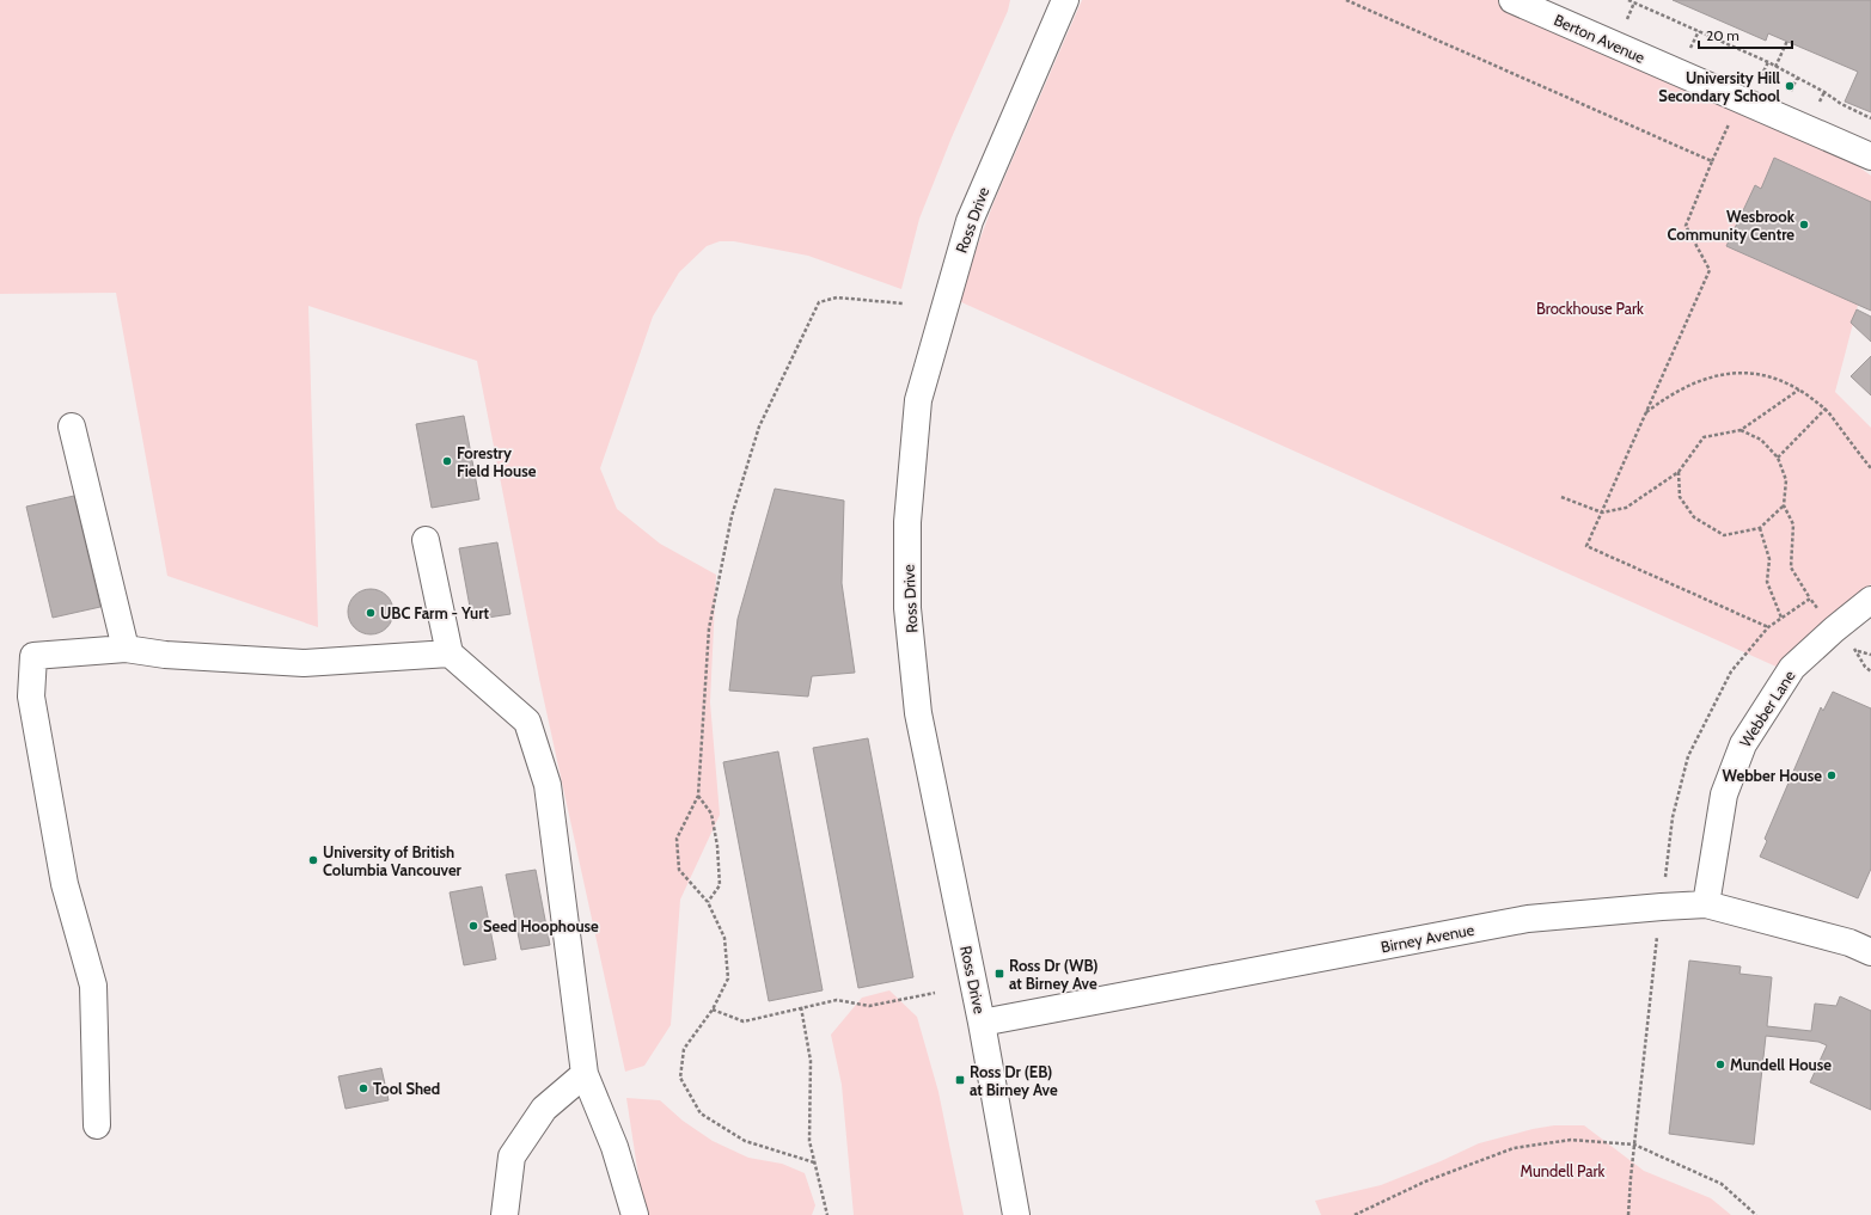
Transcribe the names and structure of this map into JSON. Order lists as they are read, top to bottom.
{
  "streets": {
    "street": [
      "Berton Avenue",
      "Ross Drive",
      "Webber Lane",
      "Birney Avenue"
    ]
  },
  "crossings": [
    ["Ross Drive", "Birney Avenue"],
    ["Webber Lane", "Birney Avenue"]
  ],
  "parks": ["Brockhouse Park", "Mundell Park"],
  "places": {
    "other": [
      "University Hill Secondary School",
      "Wesbrook Community Centre",
      "Forestry Field House",
      "UBC Farm - Yurt",
      "Webber House",
      "University of British Columbia Vancouver",
      "Seed Hoophouse",
      "Mundell House",
      "Tool Shed"
    ],
    "transit": ["Ross Dr (WB) at Birney Ave", "Ross Dr (EB) at Birney Ave"]
  },
  "scale_bar": "20 m"
}
